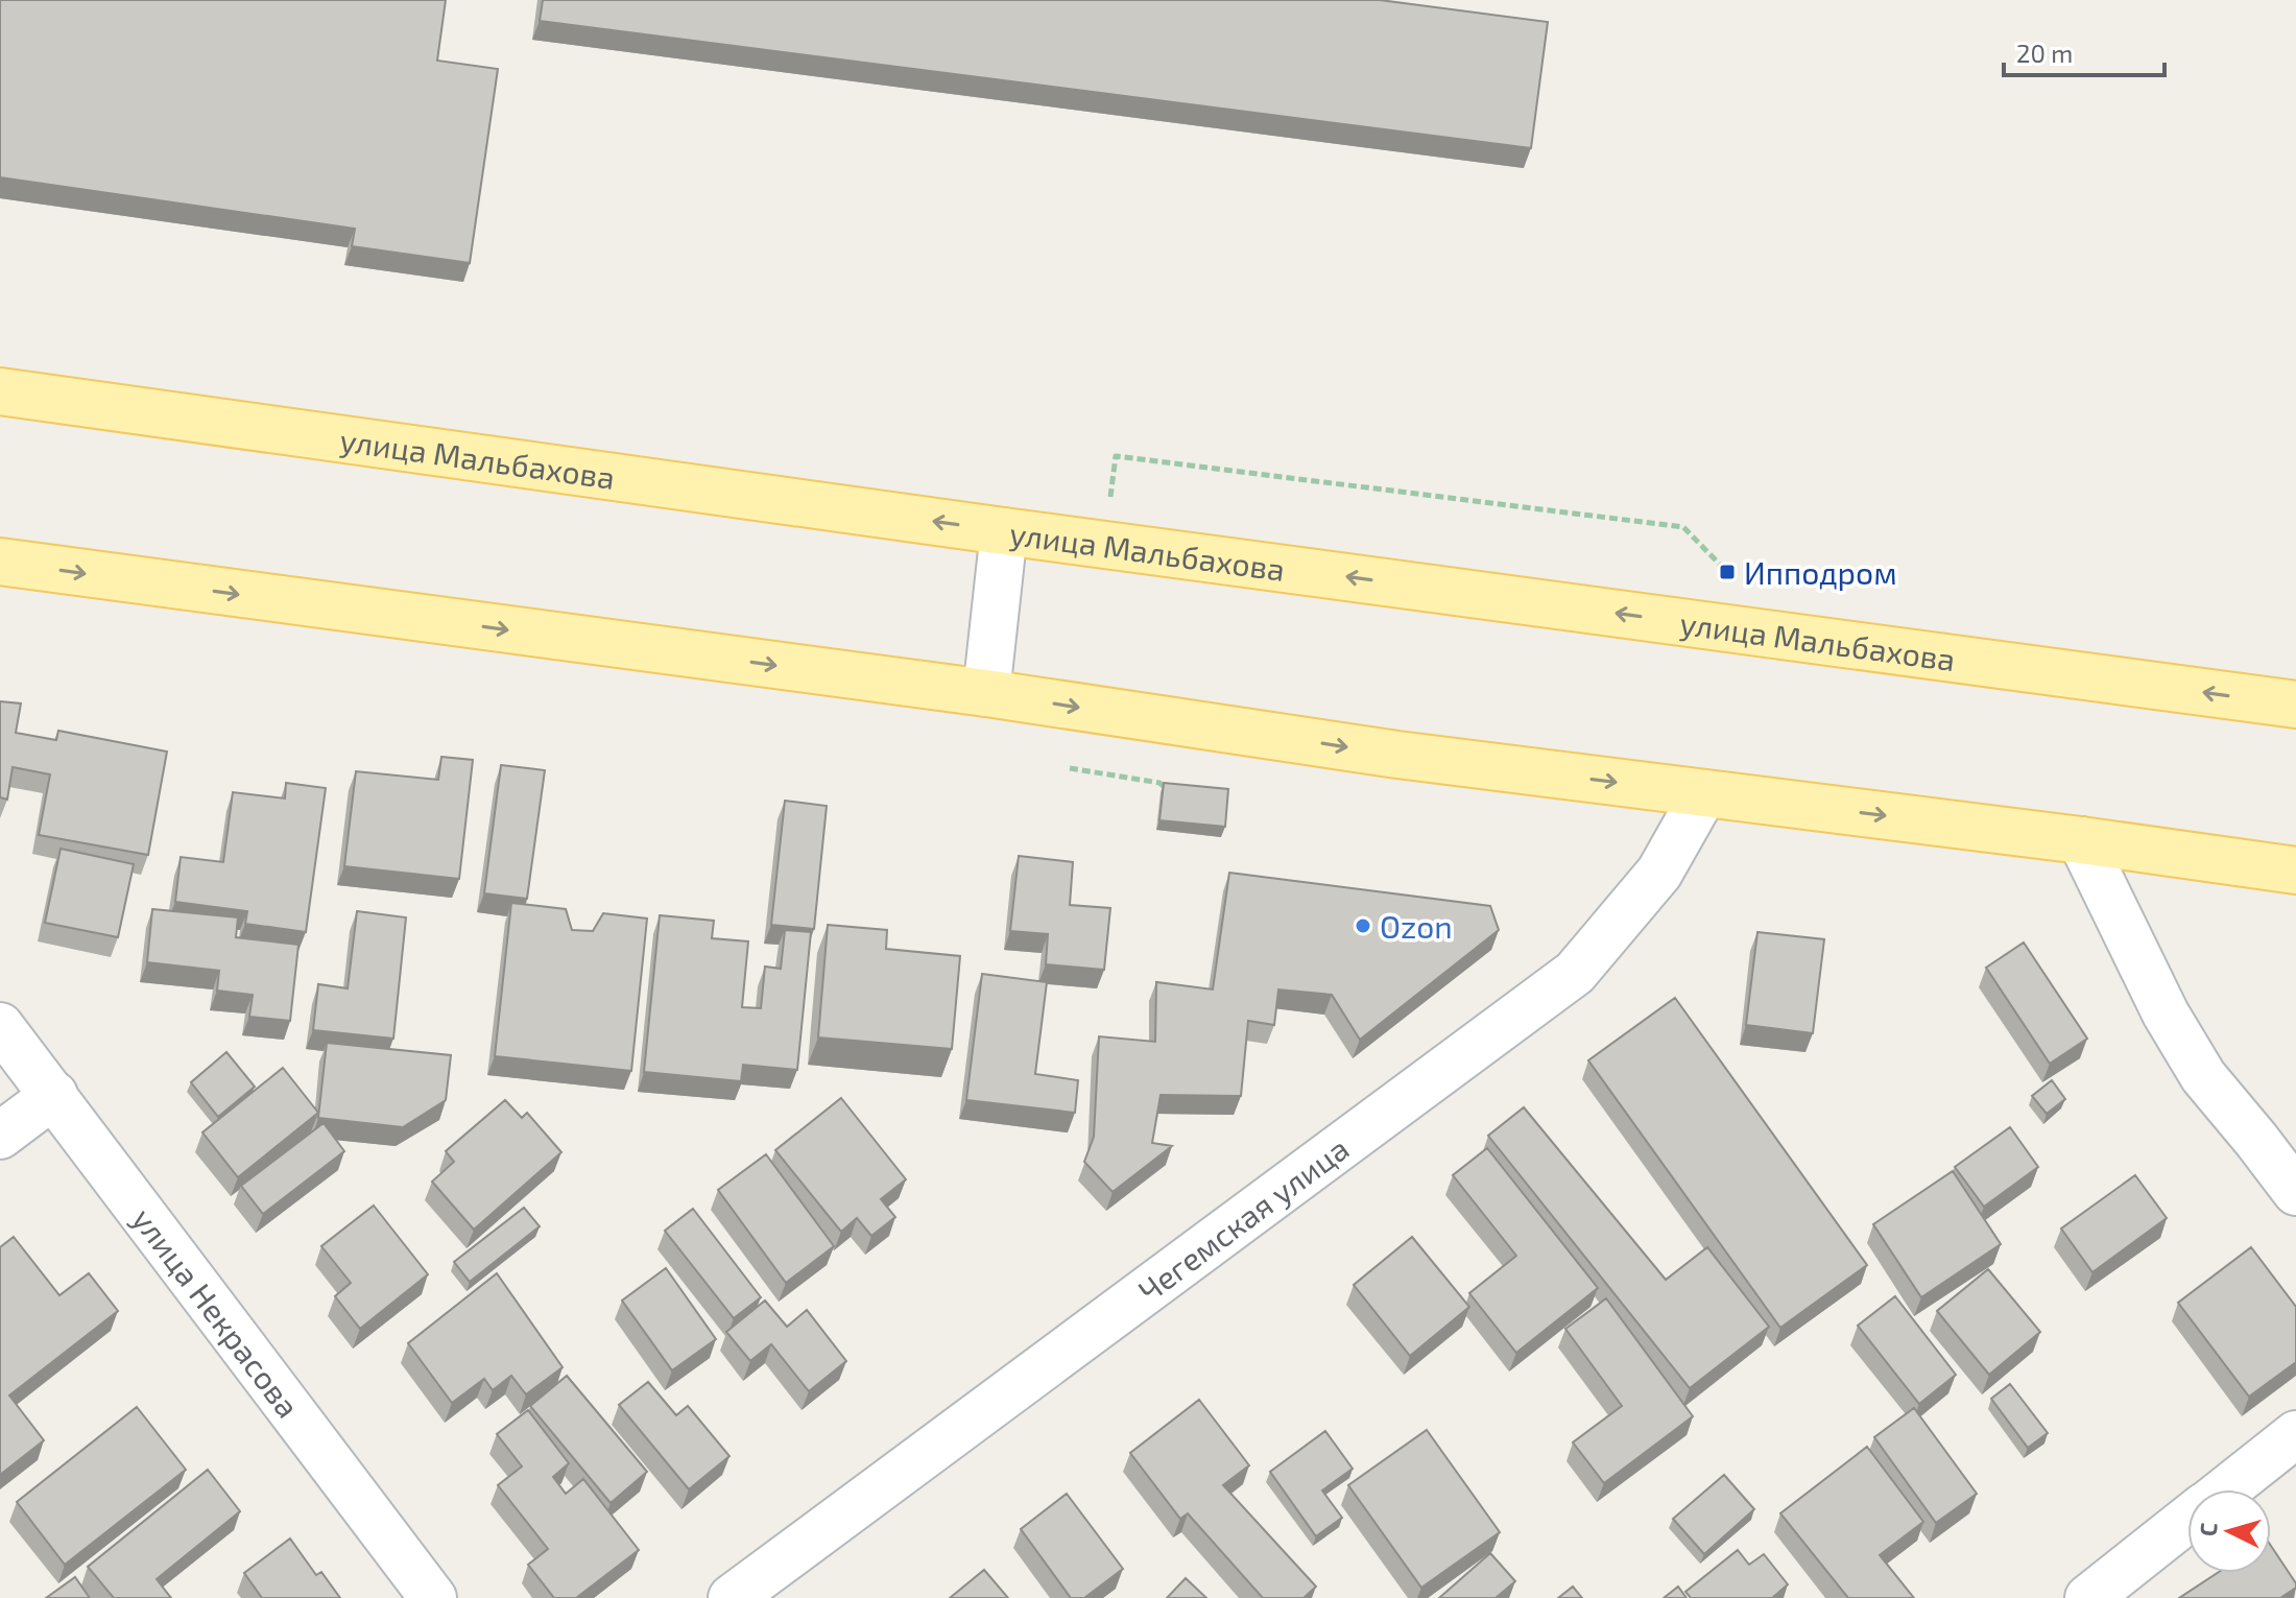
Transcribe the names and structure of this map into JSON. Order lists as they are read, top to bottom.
{
  "streets": {
    "main road": ["улица Мальбахова"],
    "street": ["Чегемская улица", "улица Некрасова"]
  },
  "places": {
    "transit": ["Ипподром"],
    "other": ["Ozon"]
  },
  "scale_bar": "20 m",
  "north": "left"
}
